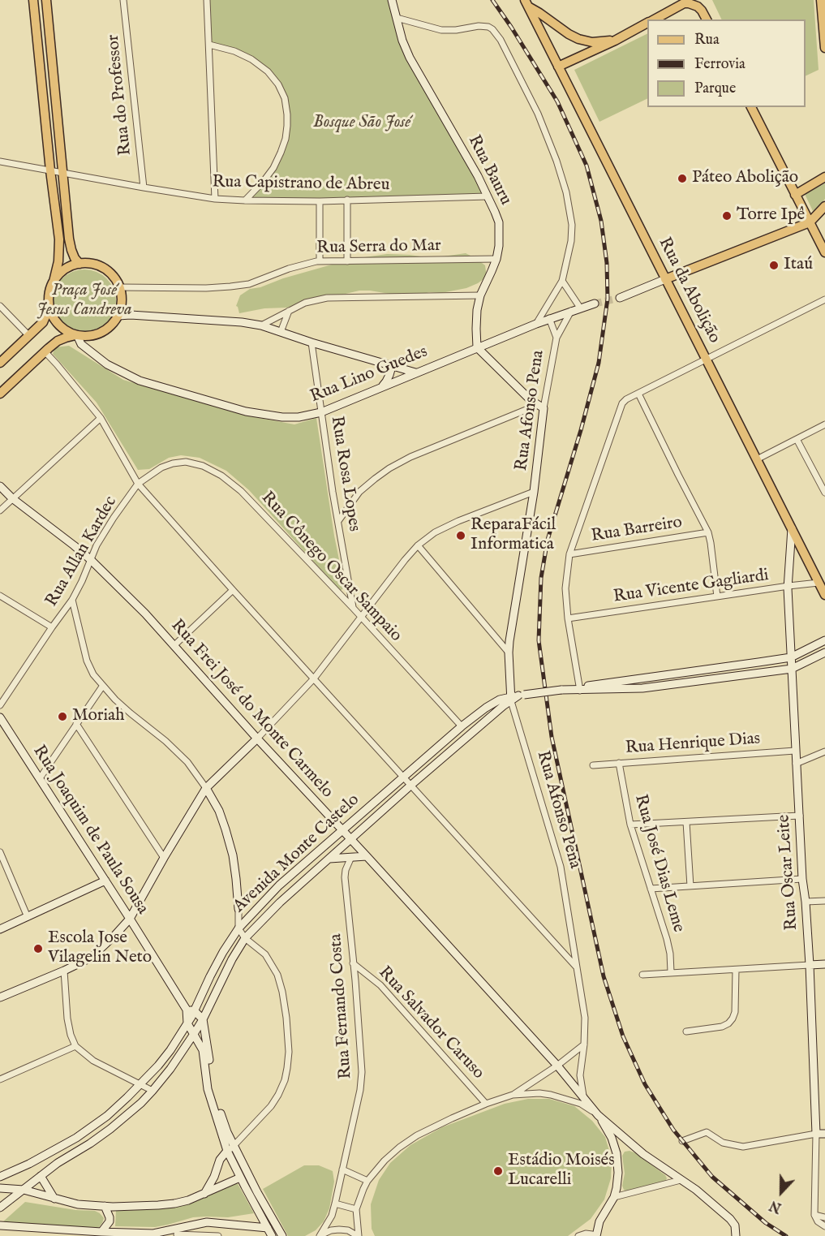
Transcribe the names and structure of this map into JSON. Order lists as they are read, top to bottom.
{
  "streets": {
    "main road": [
      "Rua Bauru",
      "Rua da Abolição",
      "Rua Lino Guedes",
      "Rua Afonso Pena",
      "Rua Frei José do Monte Carmelo",
      "Rua Joaquim de Paula Sousa",
      "Avenida Monte Castelo",
      "Rua Oscar Leite"
    ],
    "street": [
      "Rua do Professor",
      "Rua Capistrano de Abreu",
      "Rua Serra do Mar",
      "Rua Rosa Lopes",
      "Rua Barreiro",
      "Rua Allan Kardec",
      "Rua Cônego Oscar Sampaio",
      "Rua Vicente Gagliardi",
      "Rua Henrique Dias",
      "Rua José Dias Leme",
      "Rua Fernando Costa",
      "Rua Salvador Caruso"
    ]
  },
  "crossings": [
    ["Rua do Professor", "Rua Capistrano de Abreu"],
    ["Rua Bauru", "Rua Capistrano de Abreu"],
    ["Rua Bauru", "Rua Serra do Mar"],
    ["Rua Bauru", "Rua Lino Guedes"],
    ["Rua Serra do Mar", "Rua Lino Guedes"],
    ["Rua da Abolição", "Rua Vicente Gagliardi"],
    ["Rua da Abolição", "Rua Oscar Leite"],
    ["Rua Lino Guedes", "Rua Afonso Pena"],
    ["Rua Lino Guedes", "Rua Rosa Lopes"],
    ["Rua Afonso Pena", "Rua Frei José do Monte Carmelo"],
    ["Rua Afonso Pena", "Avenida Monte Castelo"],
    ["Rua Rosa Lopes", "Rua Cônego Oscar Sampaio"],
    ["Rua Allan Kardec", "Rua Cônego Oscar Sampaio"],
    ["Rua Allan Kardec", "Rua Frei José do Monte Carmelo"],
    ["Rua Cônego Oscar Sampaio", "Avenida Monte Castelo"],
    ["Rua Vicente Gagliardi", "Rua Oscar Leite"],
    ["Rua Frei José do Monte Carmelo", "Avenida Monte Castelo"],
    ["Rua Henrique Dias", "Rua José Dias Leme"],
    ["Rua Henrique Dias", "Rua Oscar Leite"],
    ["Rua Joaquim de Paula Sousa", "Avenida Monte Castelo"],
    ["Rua Fernando Costa", "Rua Salvador Caruso"]
  ],
  "parks": ["Bosque São José", "Praça José Jesus Candreva"],
  "places": [
    "Páteo Abolição",
    "Torre Ipê",
    "Itaú",
    "ReparaFácil Informatica",
    "Moriah",
    "Escola Jose Vilagelin Neto",
    "Estádio Moisés Lucarelli"
  ],
  "legend": ["Rua", "Ferrovia", "Parque"],
  "north": "bottom"
}
